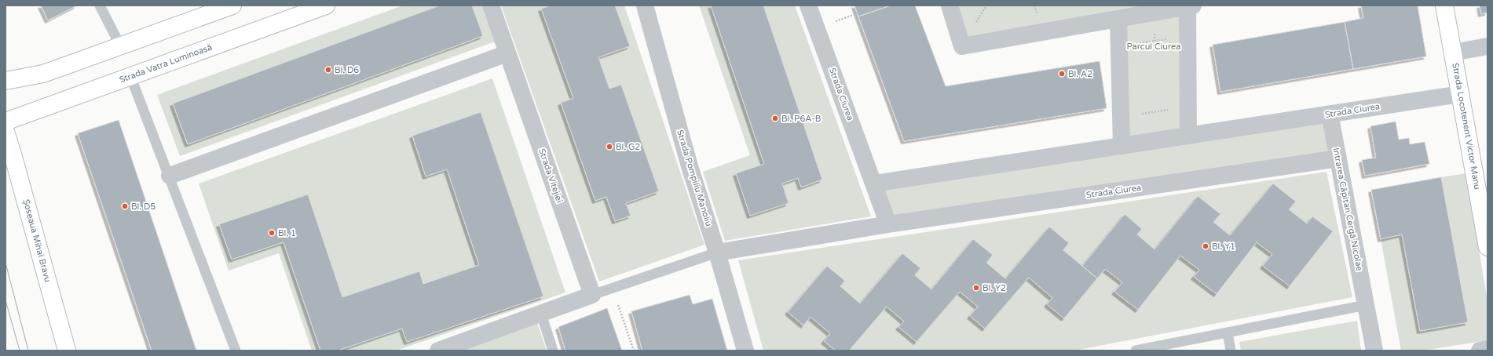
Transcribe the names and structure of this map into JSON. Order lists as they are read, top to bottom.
{
  "streets": {
    "street": [
      "Strada Vatra Luminoasă",
      "Strada Ciurea",
      "Strada Locotenent Victor Manu",
      "Strada Vitejiei",
      "Strada Pompiliu Manoliu",
      "Intrarea Căpitan Cergă Nicolae",
      "Șoseaua Mihai Bravu"
    ]
  },
  "crossings": [
    ["Strada Ciurea", "Strada Locotenent Victor Manu"],
    ["Strada Ciurea", "Strada Pompiliu Manoliu"],
    ["Strada Ciurea", "Intrarea Căpitan Cergă Nicolae"]
  ],
  "parks": ["Parcul Ciurea"],
  "places": [
    "Bl. D6",
    "Bl. A2",
    "Bl. P6A-B",
    "Bl. G2",
    "Bl. D5",
    "Bl. 1",
    "Bl. Y1",
    "Bl. Y2"
  ]
}
